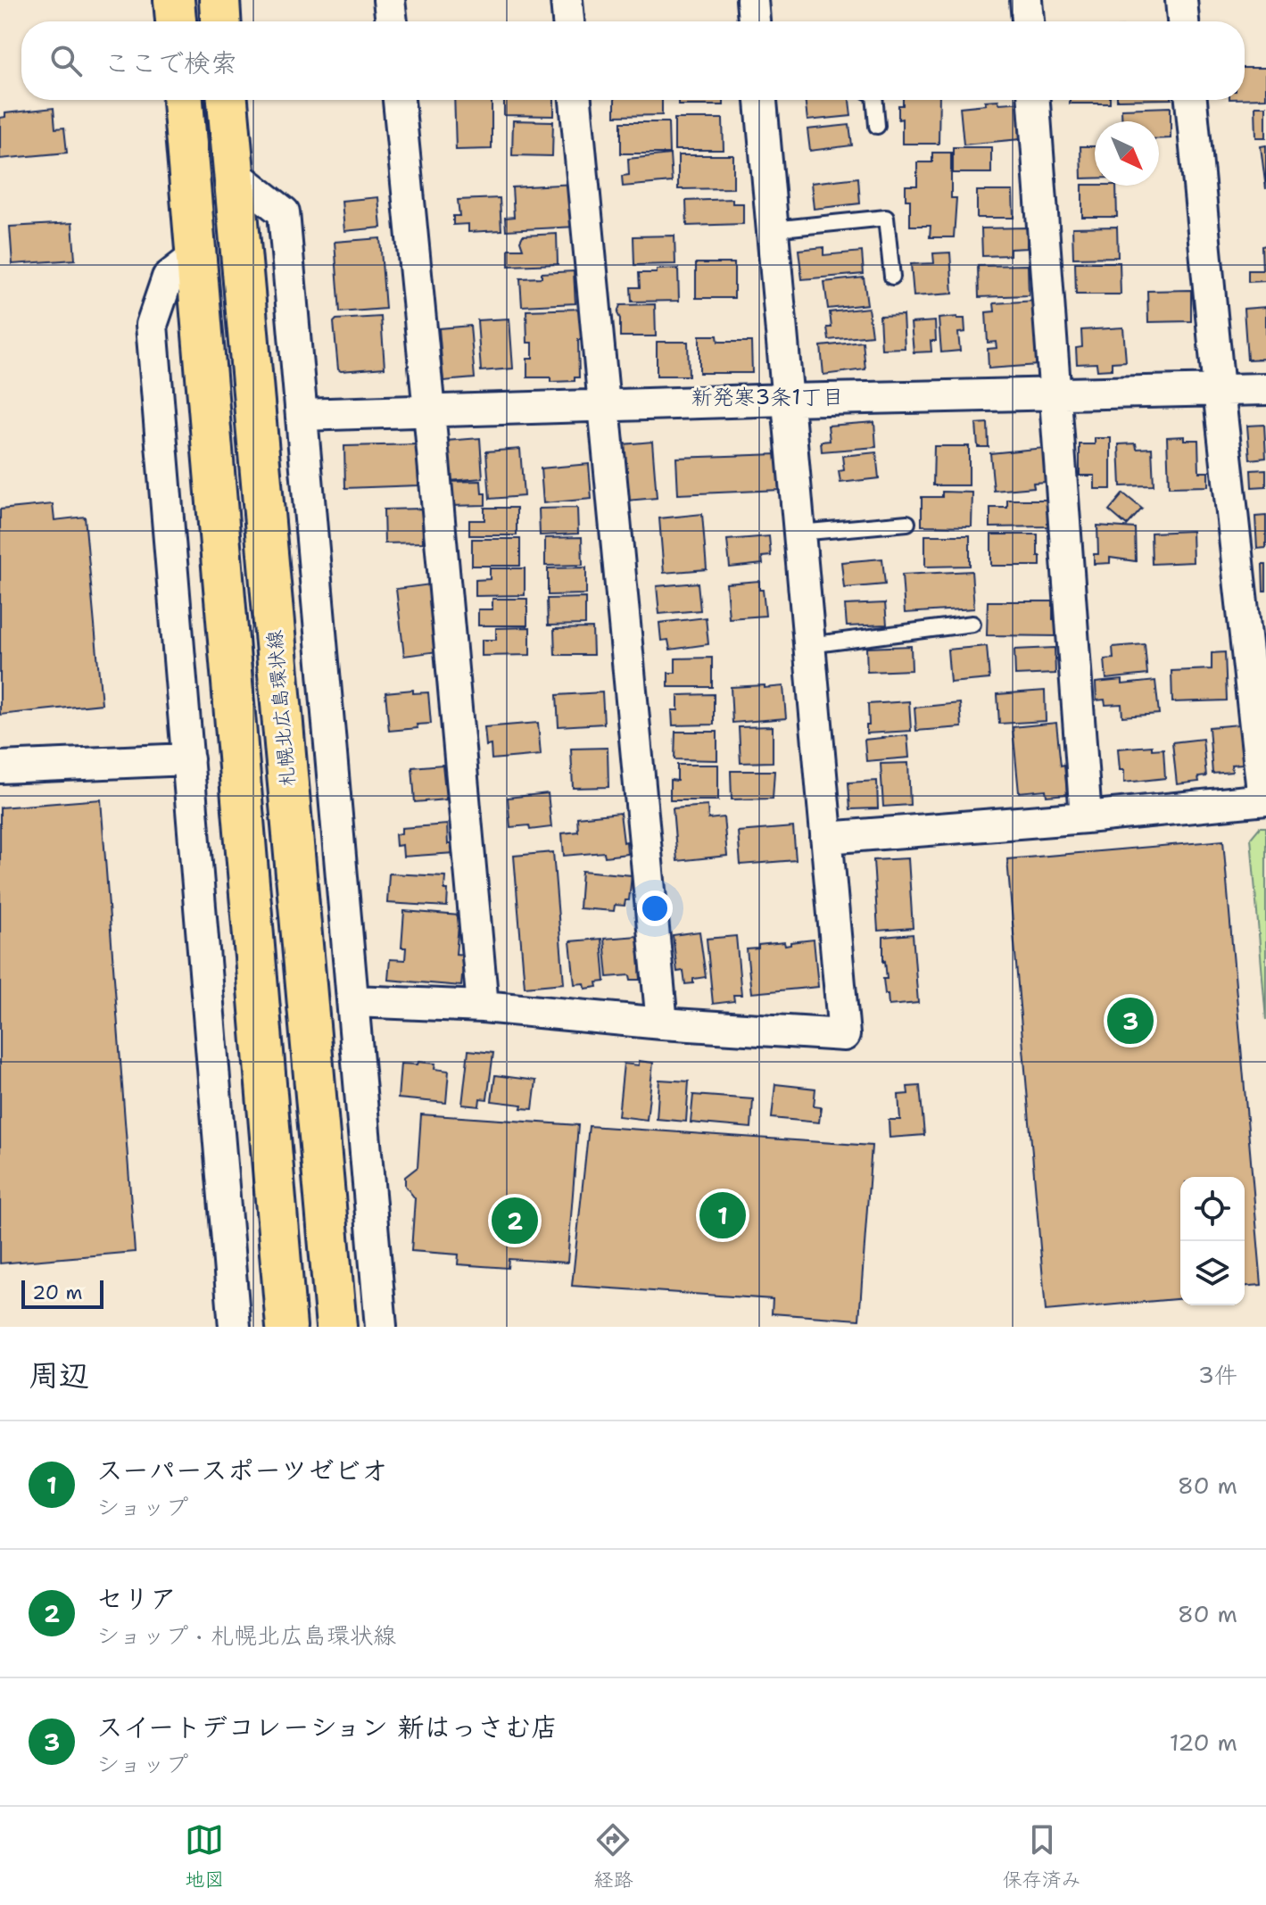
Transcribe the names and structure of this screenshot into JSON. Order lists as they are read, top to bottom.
{
  "streets": {
    "main road": ["札幌北広島環状線"]
  },
  "districts": ["新発寒3条1丁目"],
  "scale_bar": "20 m",
  "north": "bottom right",
  "page": {
    "search": "ここで検索",
    "pins": ["3", "1", "2"],
    "scale": "20 m",
    "heading": ["周辺", "3件"],
    "list": [
      {
        "mark": "1",
        "name": "スーパースポーツゼビオ",
        "note": "ショップ",
        "value": "80 m"
      },
      {
        "mark": "2",
        "name": "セリア",
        "note": "ショップ · 札幌北広島環状線",
        "value": "80 m"
      },
      {
        "mark": "3",
        "name": "スイートデコレーション 新はっさむ店",
        "note": "ショップ",
        "value": "120 m"
      }
    ],
    "nav": ["地図", "経路", "保存済み"]
  }
}
